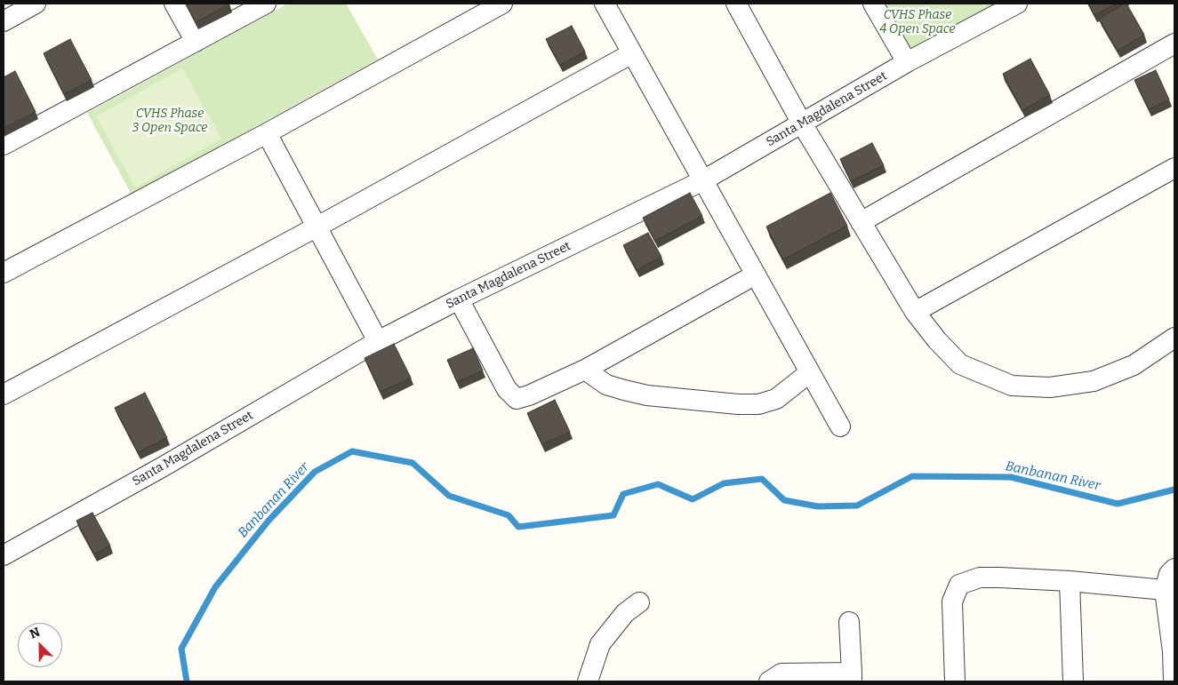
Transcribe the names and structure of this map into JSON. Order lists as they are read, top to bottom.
{
  "streets": {
    "street": ["Santa Magdalena Street"]
  },
  "water": ["Banbanan River"],
  "parks": ["CVHS Phase 4 Open Space", "CVHS Phase 3 Open Space"],
  "north": "top left"
}
